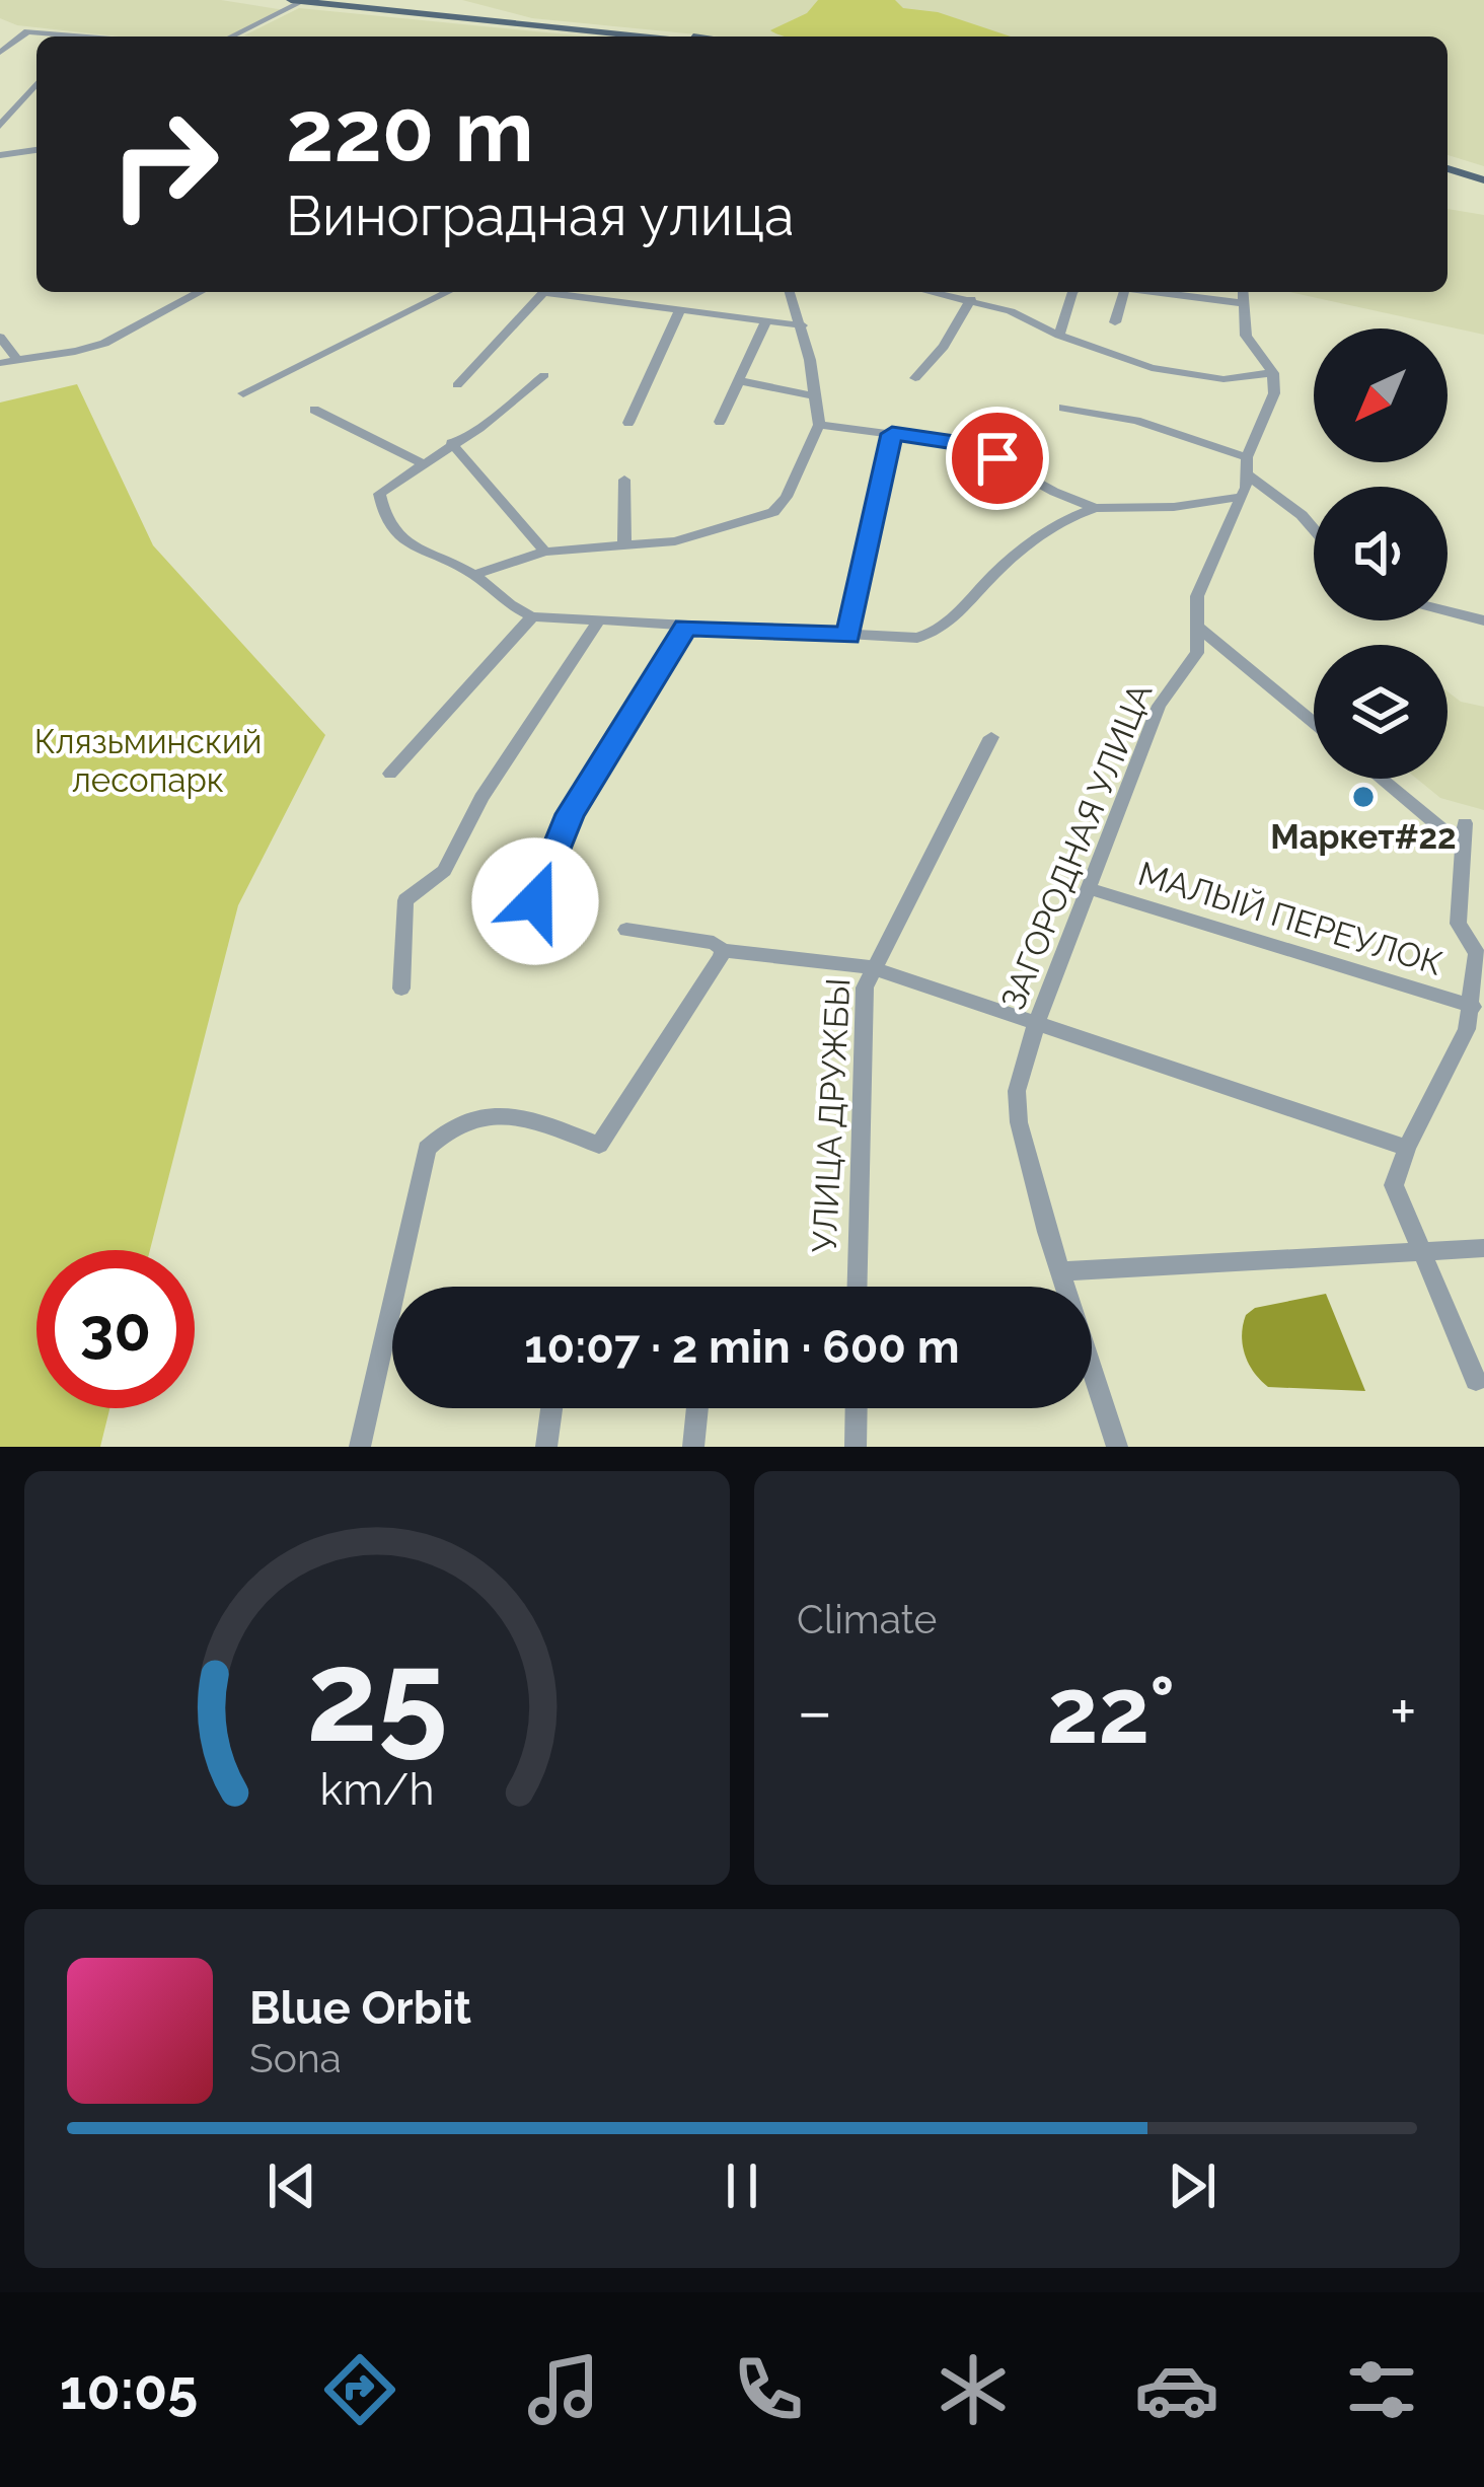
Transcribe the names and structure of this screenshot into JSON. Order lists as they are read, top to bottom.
{
  "streets": {
    "street": ["ЗАГОРОДНАЯ УЛИЦА", "МАЛЫЙ ПЕРЕУЛОК", "УЛИЦА ДРУЖБЫ"]
  },
  "crossings": [
    ["ЗАГОРОДНАЯ УЛИЦА", "МАЛЫЙ ПЕРЕУЛОК"]
  ],
  "parks": ["Клязьминский лесопарк"],
  "places": ["Маркет#22"],
  "north": "bottom left",
  "page": {
    "turn": ["220 m", "Виноградная улица"],
    "limit": "30",
    "trip": "10:07 · 2 min · 600 m",
    "tile": "Climate",
    "heat": ["−", "22°", "+"],
    "song": ["Blue Orbit", "Sona"],
    "tabs": "10:05",
    "gauge": ["25", "km/h"]
  }
}
